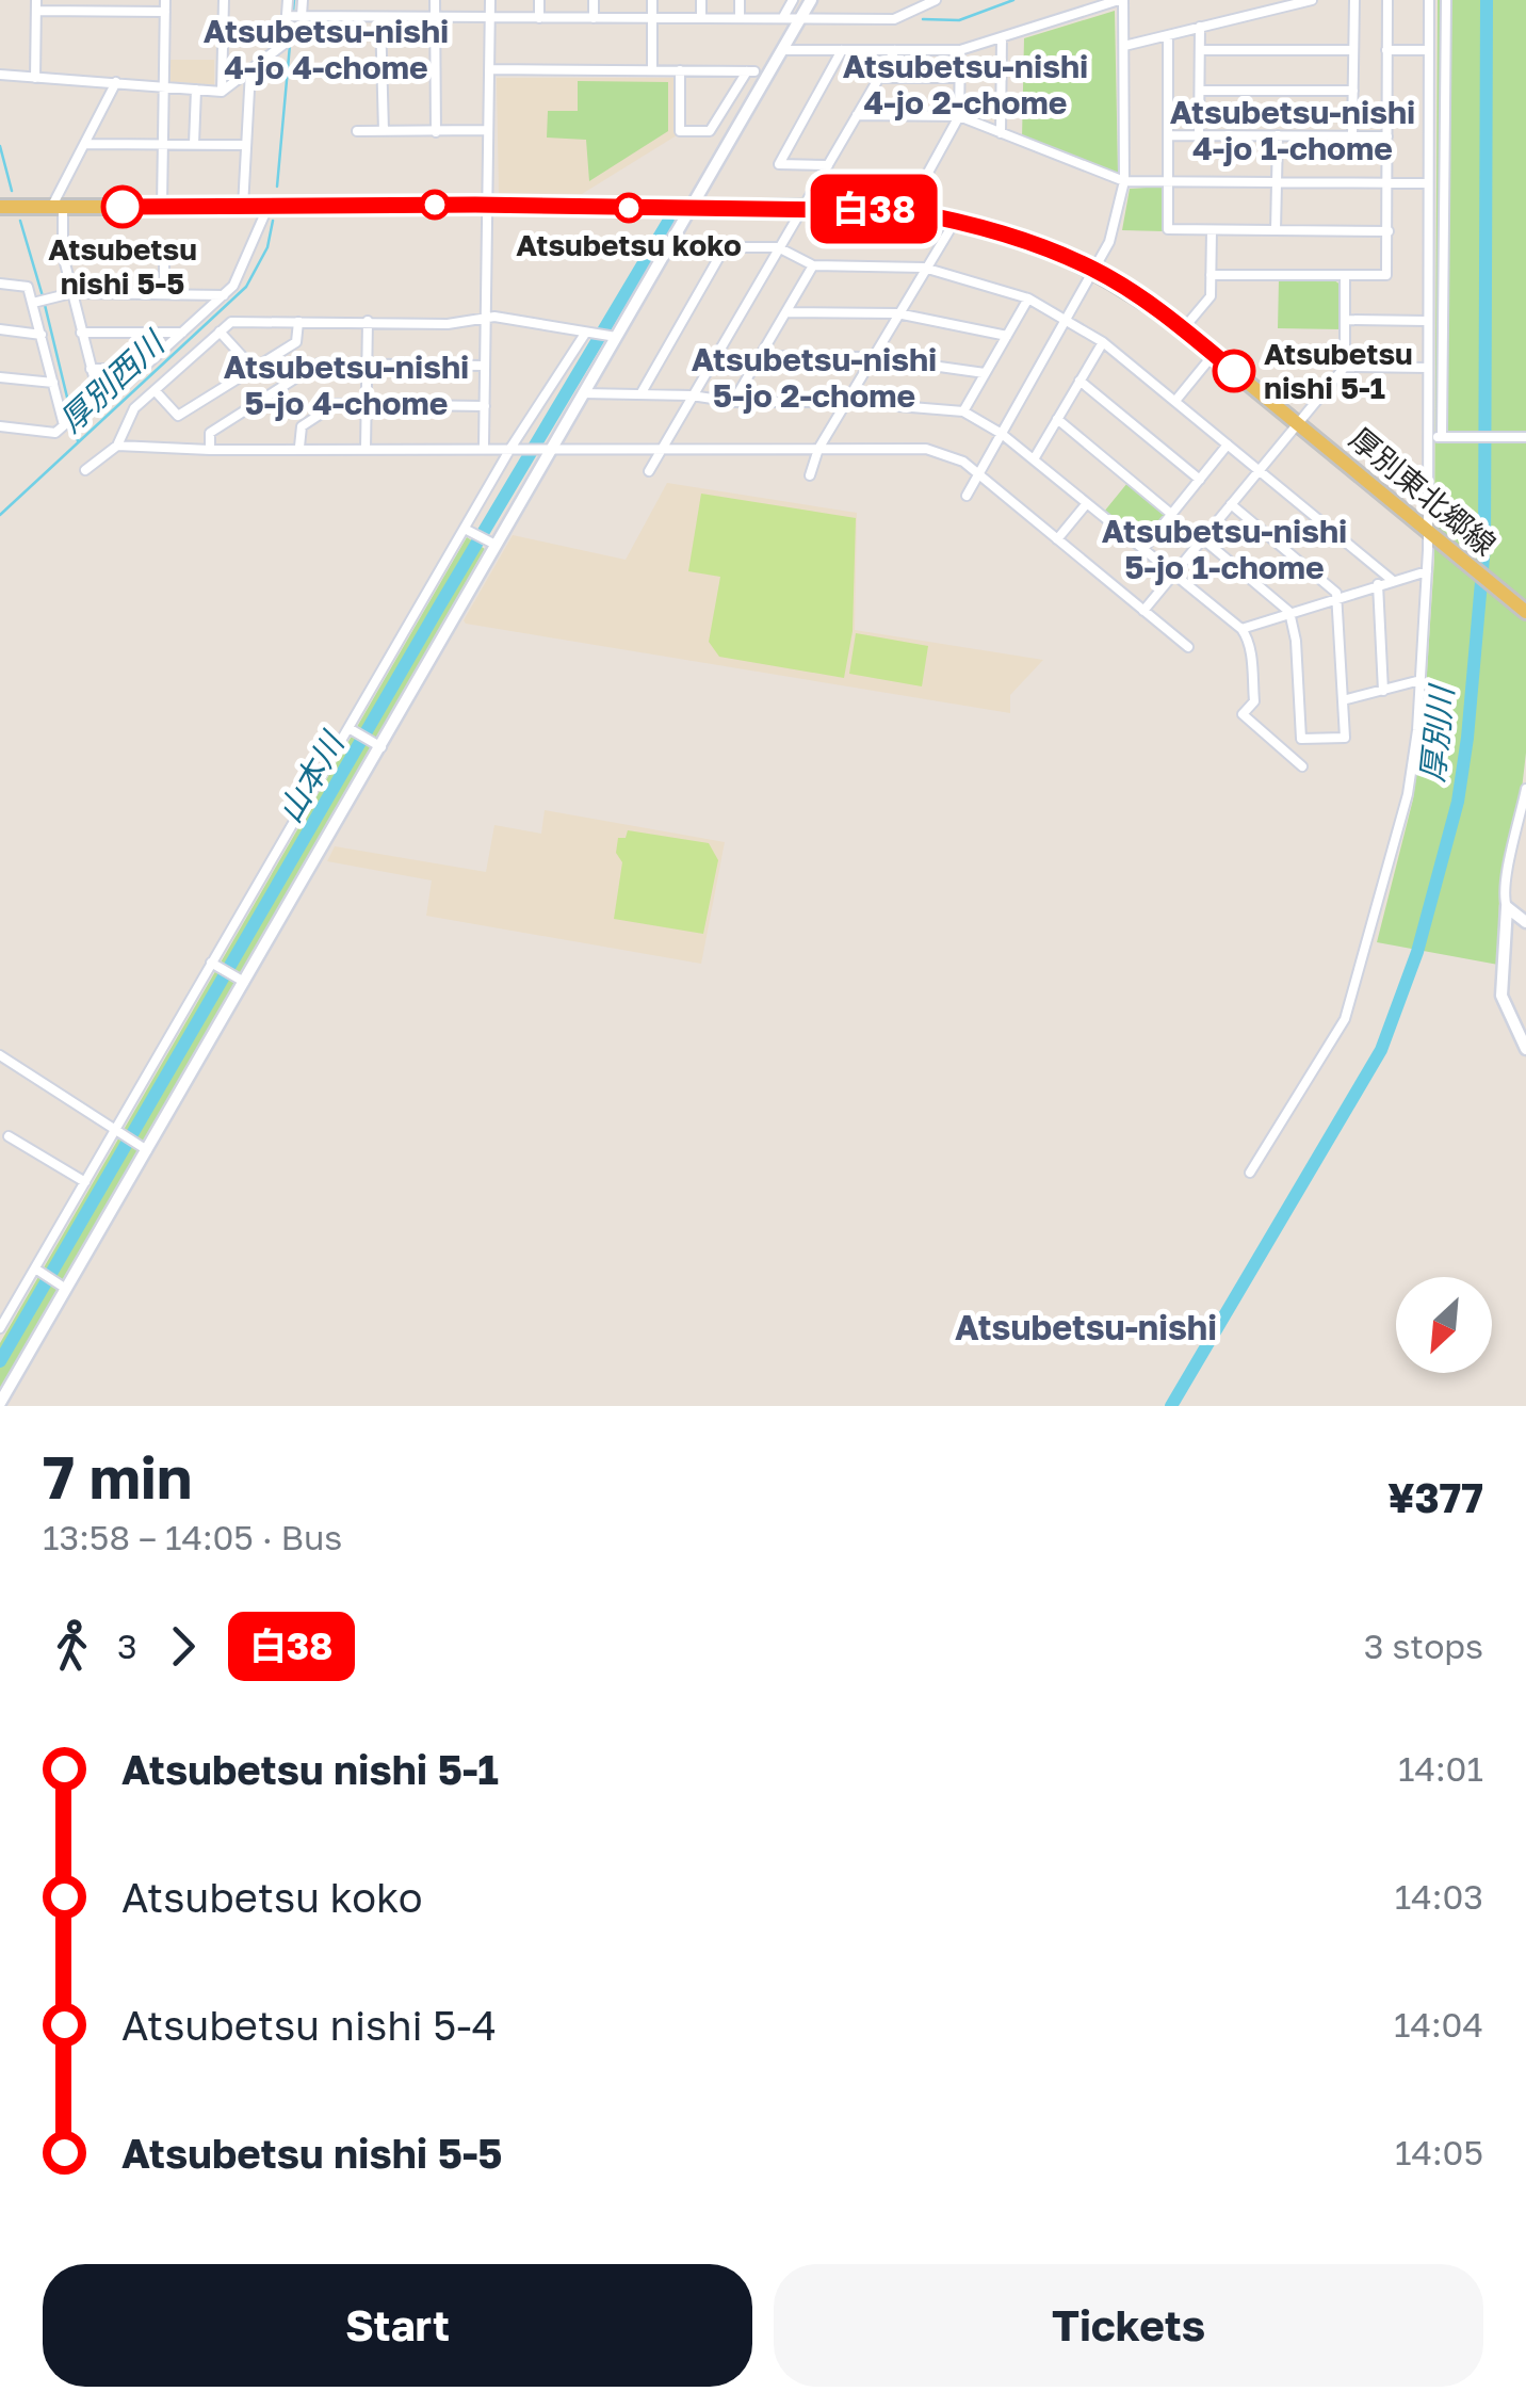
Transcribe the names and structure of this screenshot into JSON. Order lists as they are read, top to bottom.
{
  "streets": {
    "main road": ["厚別東北郷線"]
  },
  "districts": [
    "Atsubetsu-nishi 4-jo 4-chome",
    "Atsubetsu-nishi 4-jo 2-chome",
    "Atsubetsu-nishi 4-jo 1-chome",
    "Atsubetsu-nishi 5-jo 2-chome",
    "Atsubetsu-nishi 5-jo 4-chome",
    "Atsubetsu-nishi 5-jo 1-chome",
    "Atsubetsu-nishi"
  ],
  "water": ["厚別西川", "厚別川", "山本川"],
  "places": ["Atsubetsu nishi 5-5", "Atsubetsu koko", "Atsubetsu nishi 5-1"],
  "lines": ["bus line 白38"],
  "north": "bottom left",
  "page": {
    "on_map": "白38",
    "heading": ["7 min", "13:58 – 14:05 · Bus", "¥377"],
    "legs": ["3", "白38", "3 stops"],
    "list": [
      {
        "name": "Atsubetsu nishi 5-1",
        "value": "14:01"
      },
      {
        "name": "Atsubetsu koko",
        "value": "14:03"
      },
      {
        "name": "Atsubetsu nishi 5-4",
        "value": "14:04"
      },
      {
        "name": "Atsubetsu nishi 5-5",
        "value": "14:05"
      }
    ],
    "buttons": ["Start", "Tickets"]
  }
}
